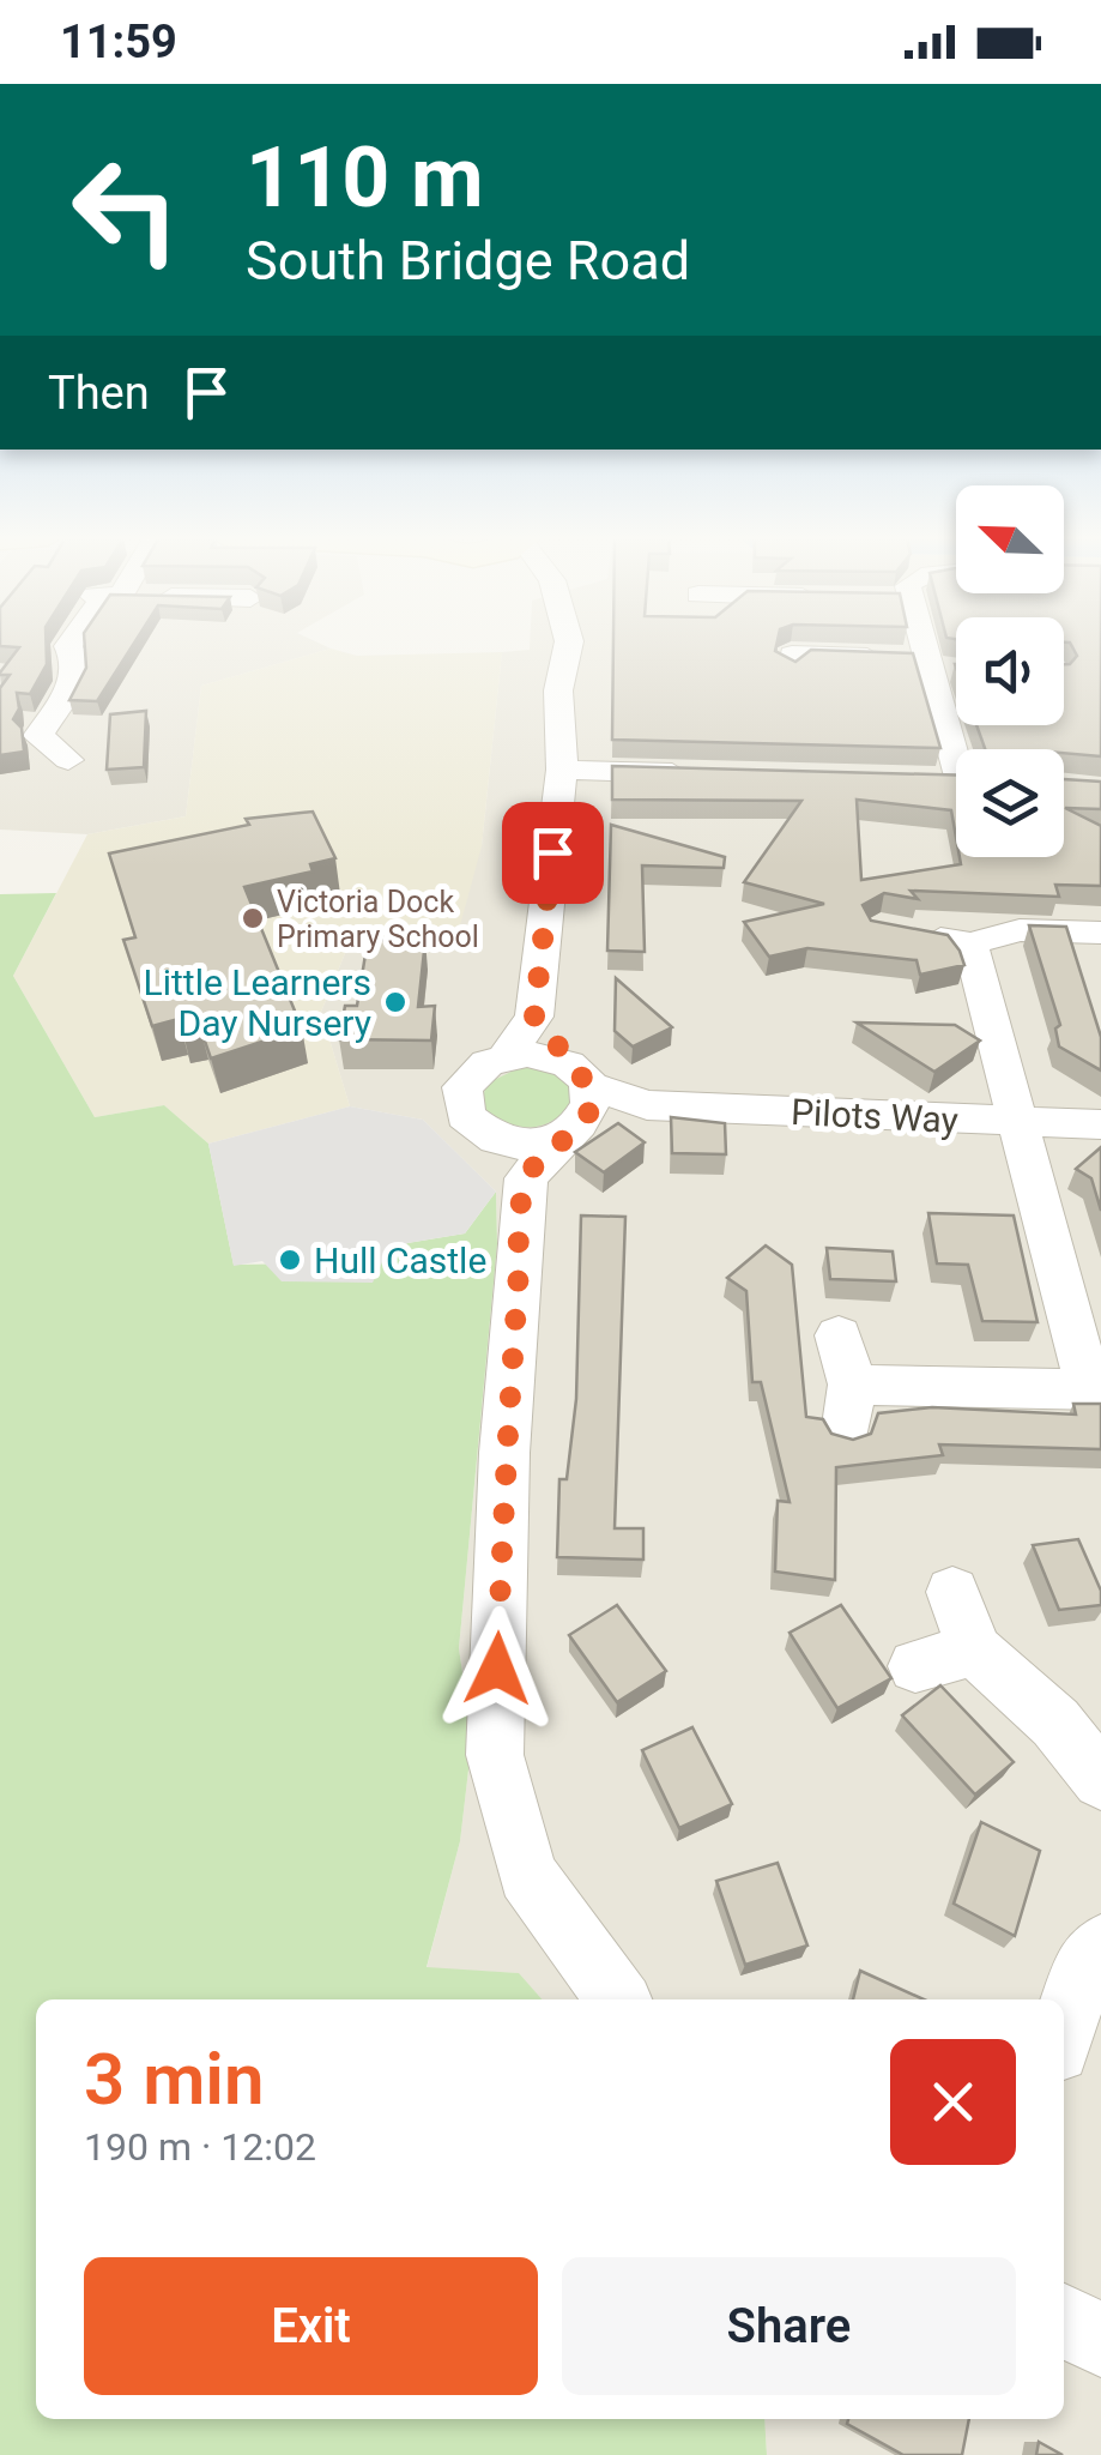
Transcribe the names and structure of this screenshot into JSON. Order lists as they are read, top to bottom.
{
  "streets": {
    "street": ["Pilots Way"]
  },
  "places": ["Victoria Dock Primary School", "Little Learners Day Nursery", "Hull Castle"],
  "north": "top left",
  "page": {
    "status": "11:59",
    "turn": ["110 m", "South Bridge Road"],
    "then": "Then",
    "heading": ["3 min", "190 m · 12:02"],
    "buttons": ["Exit", "Share"]
  }
}
